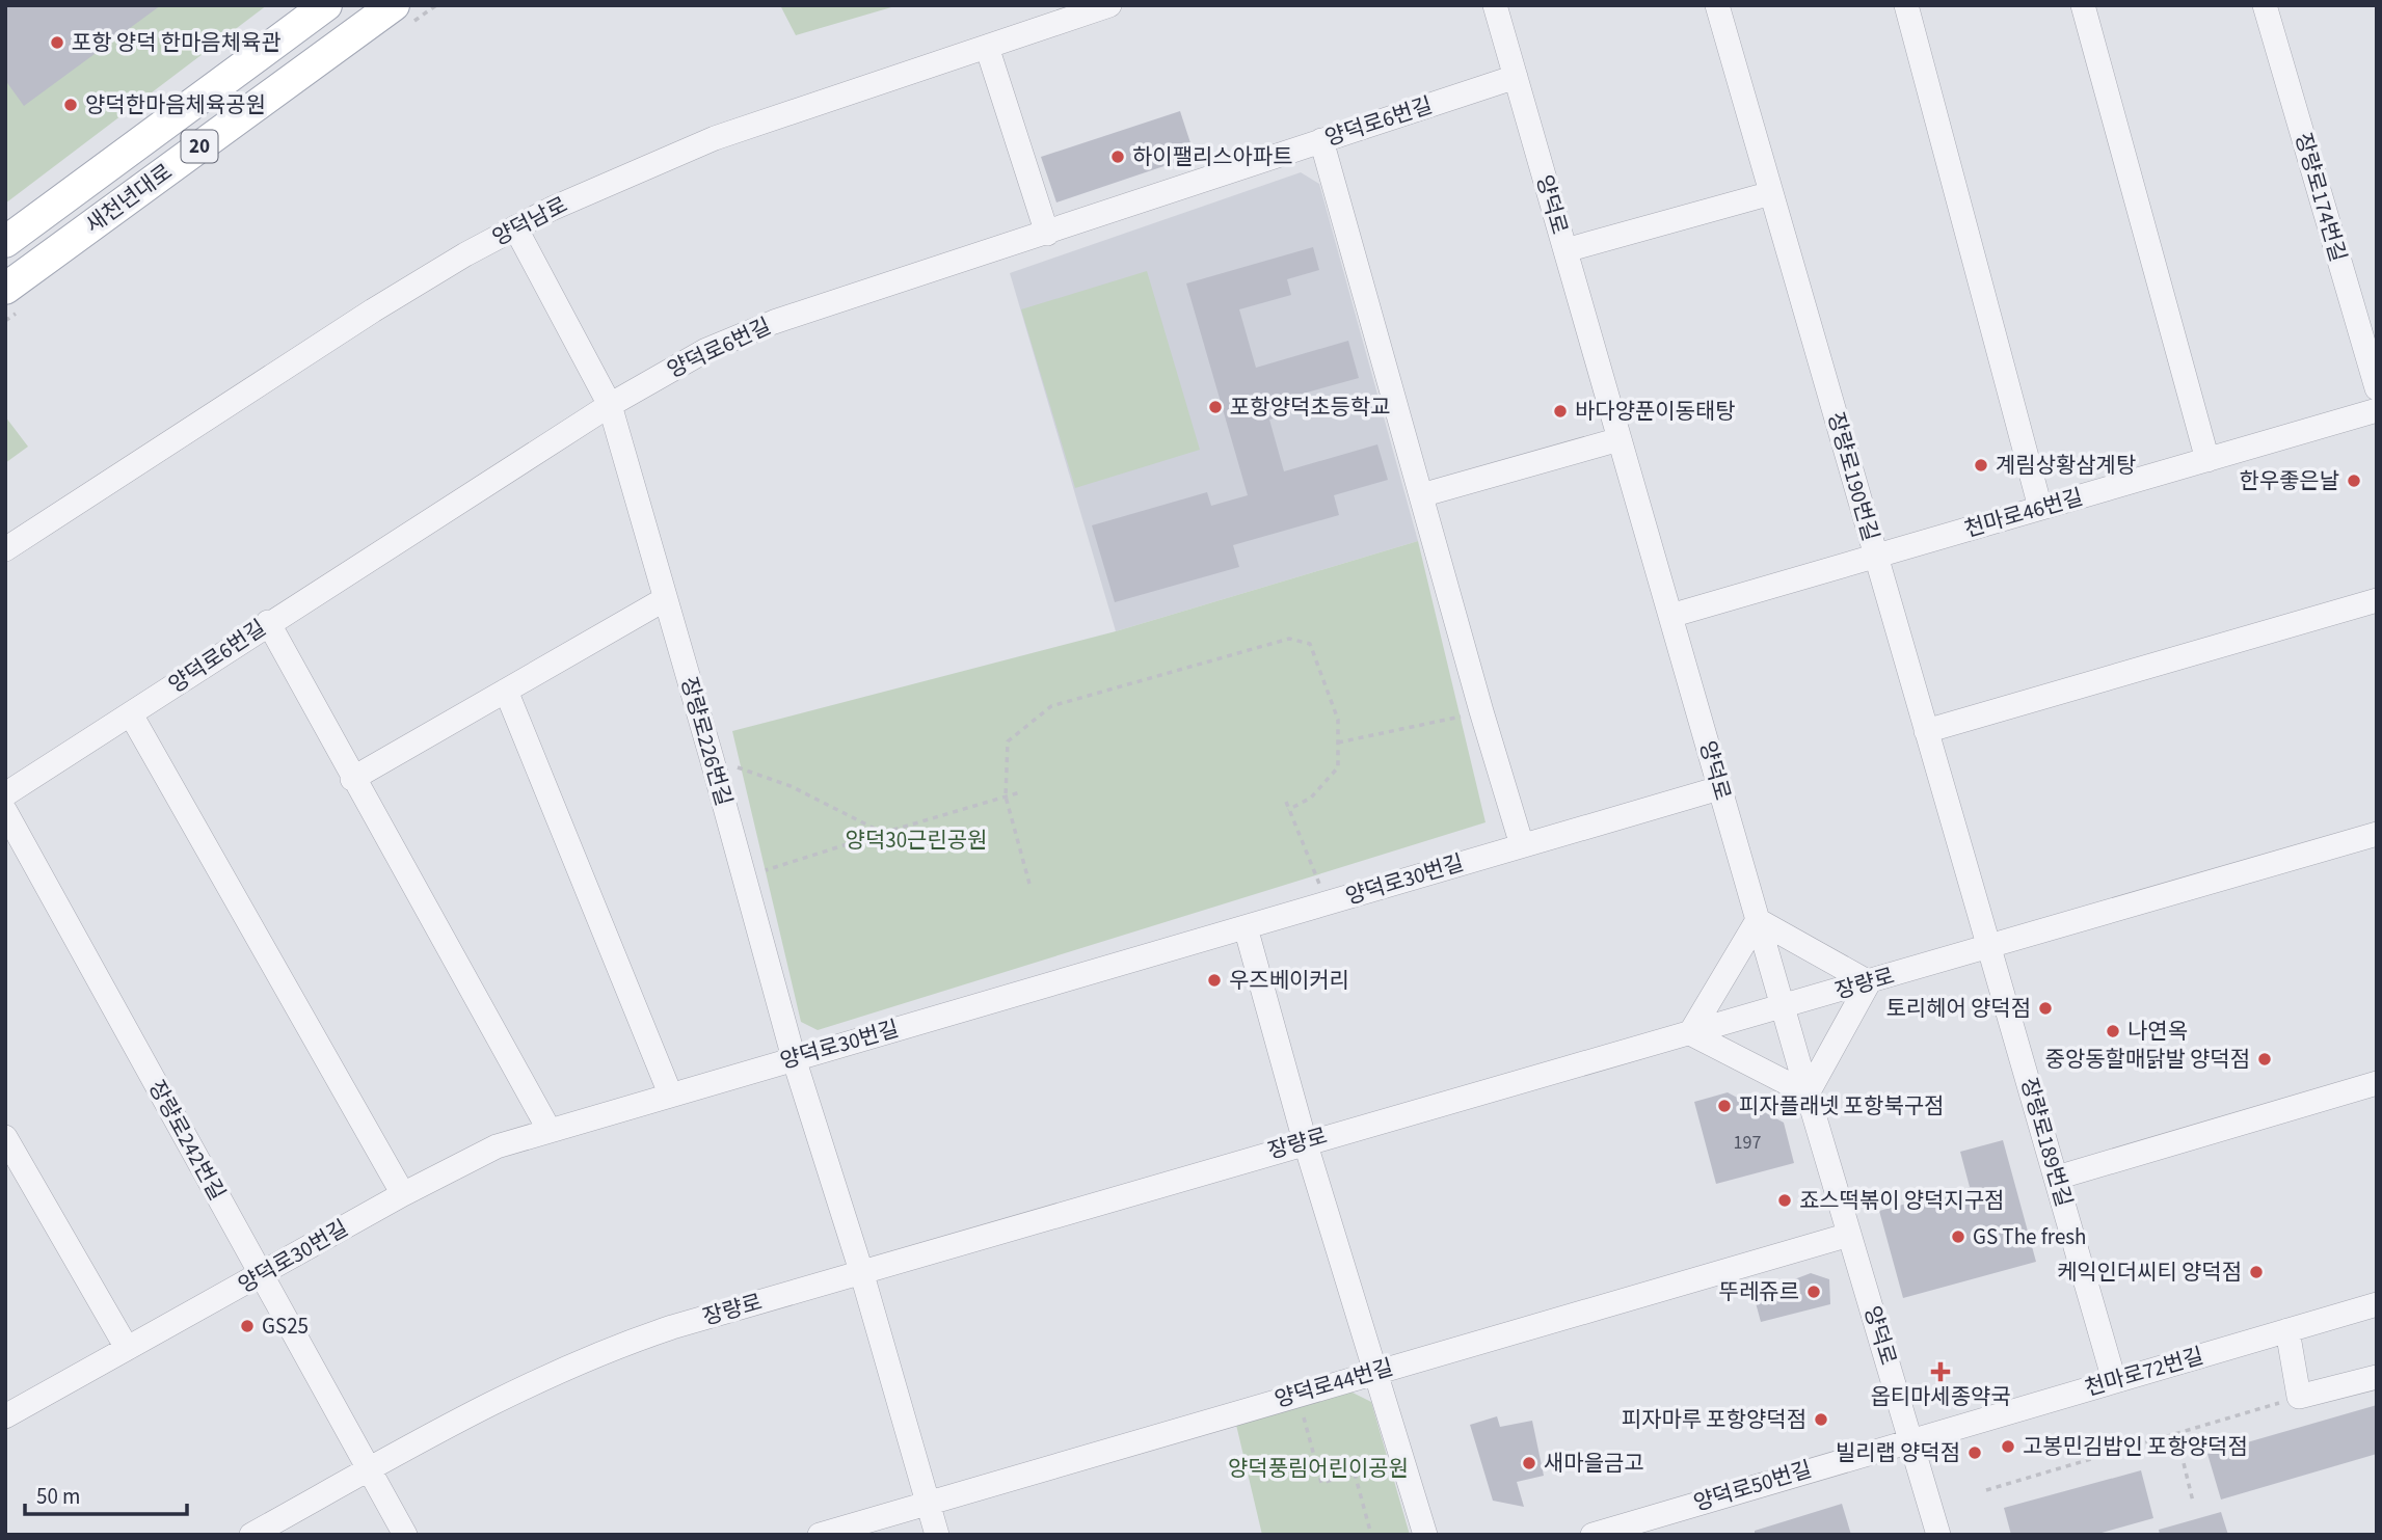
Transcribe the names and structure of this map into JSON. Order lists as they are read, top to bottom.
{
  "streets": {
    "main road": ["20", "새천년대로"],
    "street": [
      "양덕로6번길",
      "장량로174번길",
      "양덕로",
      "양덕남로",
      "장량로190번길",
      "천마로46번길",
      "장량로226번길",
      "양덕로30번길",
      "장량로",
      "장량로242번길",
      "장량로189번길",
      "천마로72번길",
      "양덕로44번길",
      "양덕로50번길"
    ]
  },
  "crossings": [
    ["양덕로6번길", "양덕로"],
    ["양덕로6번길", "장량로226번길"],
    ["양덕로", "천마로46번길"],
    ["양덕로", "양덕로30번길"],
    ["양덕로", "장량로"],
    ["양덕로", "천마로72번길"],
    ["양덕로", "양덕로44번길"],
    ["양덕로", "양덕로50번길"],
    ["양덕남로", "장량로226번길"],
    ["장량로190번길", "천마로46번길"],
    ["장량로190번길", "장량로"],
    ["장량로190번길", "장량로189번길"],
    ["장량로226번길", "양덕로30번길"],
    ["장량로226번길", "장량로"],
    ["장량로226번길", "양덕로44번길"],
    ["양덕로30번길", "장량로242번길"],
    ["장량로", "장량로242번길"],
    ["장량로", "장량로189번길"],
    ["장량로189번길", "천마로72번길"],
    ["천마로72번길", "양덕로50번길"]
  ],
  "parks": ["양덕30근린공원", "양덕풍림어린이공원"],
  "places": {
    "other": [
      "포항 양덕 한마음체육관",
      "양덕한마음체육공원",
      "하이팰리스아파트",
      "포항양덕초등학교",
      "바다양푼이동태탕",
      "계림상황삼계탕",
      "한우좋은날",
      "우즈베이커리",
      "토리헤어 양덕점",
      "나연옥",
      "중앙동할매닭발 양덕점",
      "피자플래넷 포항북구점",
      "죠스떡볶이 양덕지구점",
      "GS The fresh",
      "케익인더씨티 양덕점",
      "뚜레쥬르",
      "GS25",
      "피자마루 포항양덕점",
      "고봉민김밥인 포항양덕점",
      "빌리랩 양덕점",
      "새마을금고"
    ],
    "health": ["옵티마세종약국"]
  },
  "house_numbers": ["197"],
  "scale_bar": "50 m"
}
